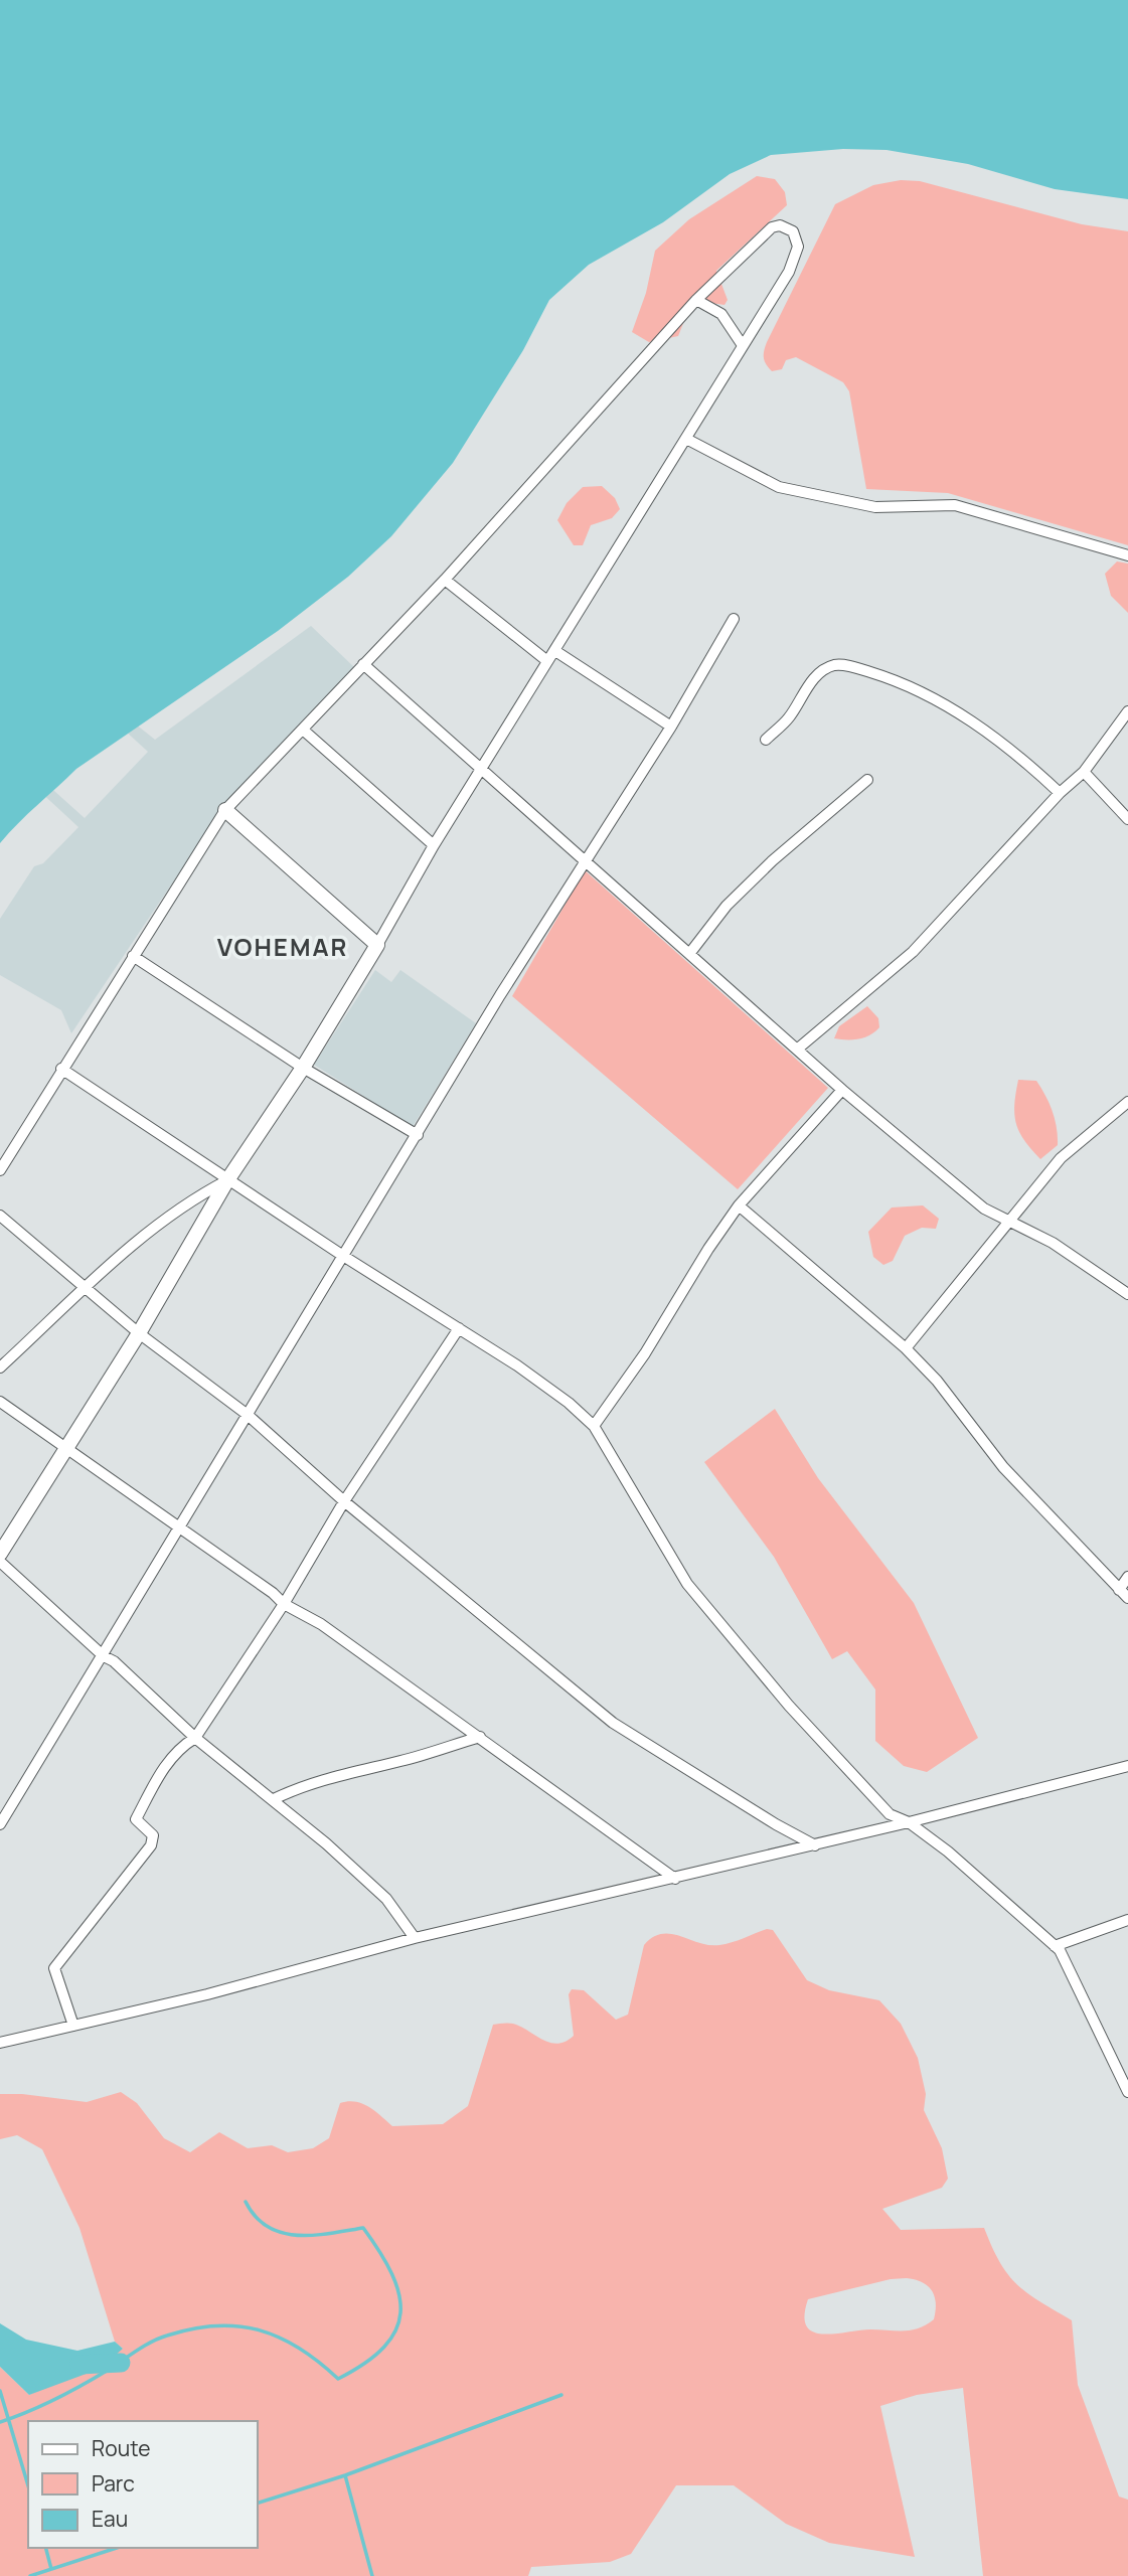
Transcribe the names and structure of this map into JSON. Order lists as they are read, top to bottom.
{
  "districts": ["VOHEMAR"],
  "legend": ["Route", "Parc", "Eau"]
}
